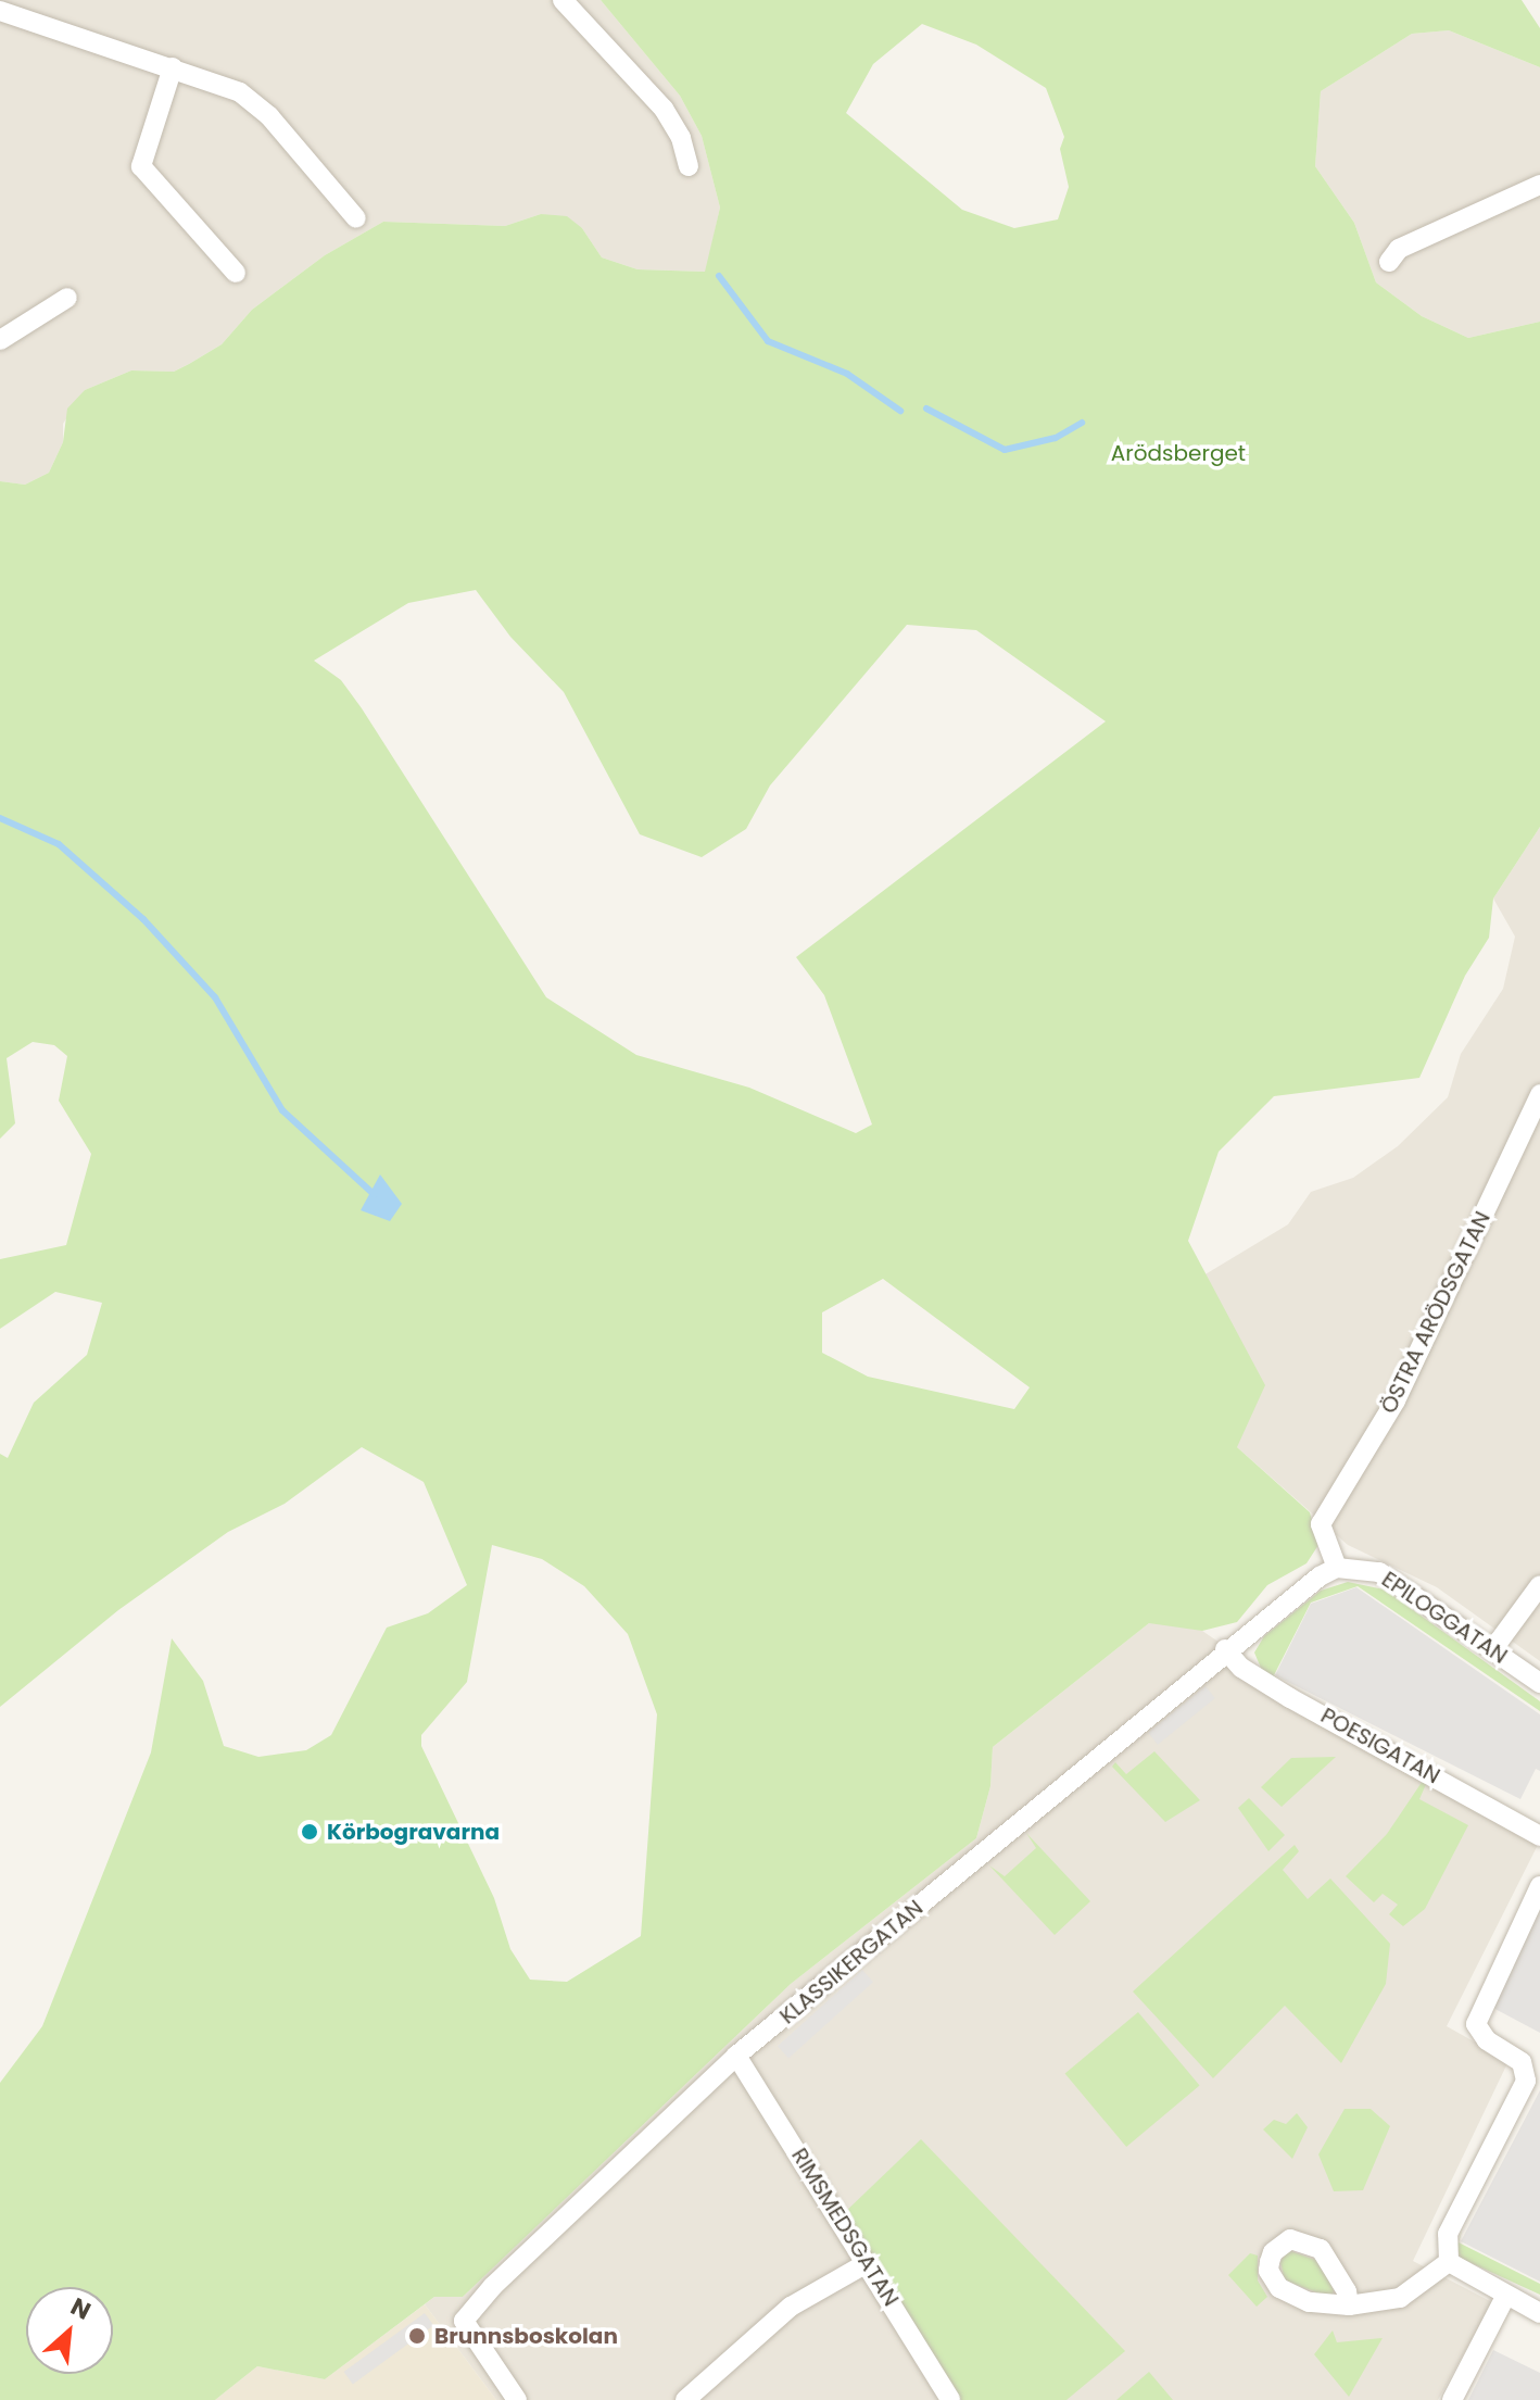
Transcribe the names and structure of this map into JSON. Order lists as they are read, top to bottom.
{
  "streets": {
    "street": [
      "ÖSTRA ARÖDSGATAN",
      "EPILOGGATAN",
      "POESIGATAN",
      "KLASSIKERGATAN",
      "RIMSMEDSGATAN"
    ]
  },
  "crossings": [
    ["ÖSTRA ARÖDSGATAN", "EPILOGGATAN"],
    ["ÖSTRA ARÖDSGATAN", "KLASSIKERGATAN"],
    ["EPILOGGATAN", "KLASSIKERGATAN"],
    ["POESIGATAN", "KLASSIKERGATAN"],
    ["KLASSIKERGATAN", "RIMSMEDSGATAN"]
  ],
  "parks": ["Arödsberget"],
  "places": ["Körbogravarna", "Brunnsboskolan"],
  "north": "top right"
}
